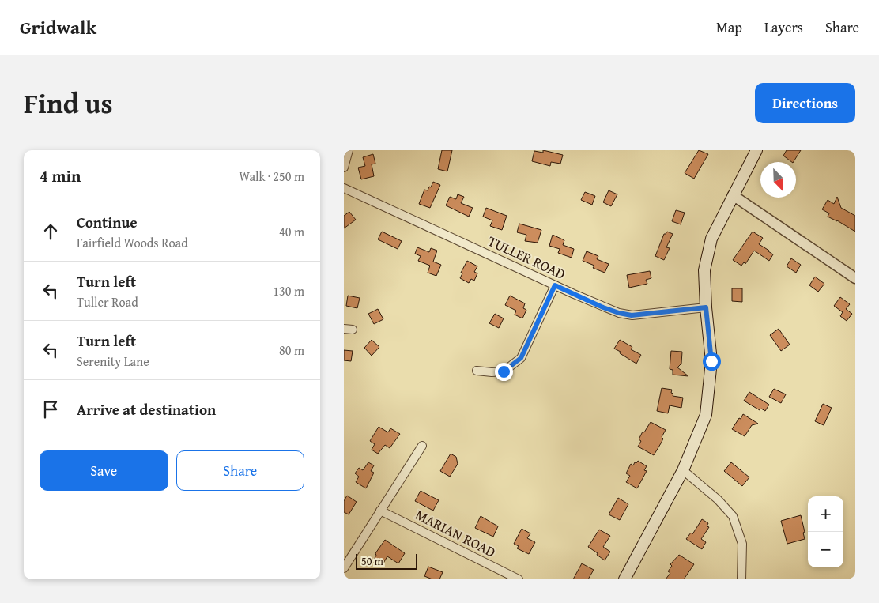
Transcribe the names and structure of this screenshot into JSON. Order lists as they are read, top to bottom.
{
  "streets": {
    "street": ["TULLER ROAD", "MARIAN ROAD"]
  },
  "scale_bar": "50 m",
  "north": "bottom right",
  "page": {
    "header": "Gridwalk",
    "nav": ["Map", "Layers", "Share"],
    "title": "Find us",
    "buttons": [
      "Directions",
      ["Save", "Share"]
    ],
    "heading": ["4 min", "Walk · 250 m"],
    "list": [
      ["Continue", "Fairfield Woods Road", "40 m"],
      ["Turn left", "Tuller Road", "130 m"],
      ["Turn left", "Serenity Lane", "80 m"],
      "Arrive at destination"
    ],
    "map_buttons": ["+", "−"],
    "scale": "50 m"
  }
}
